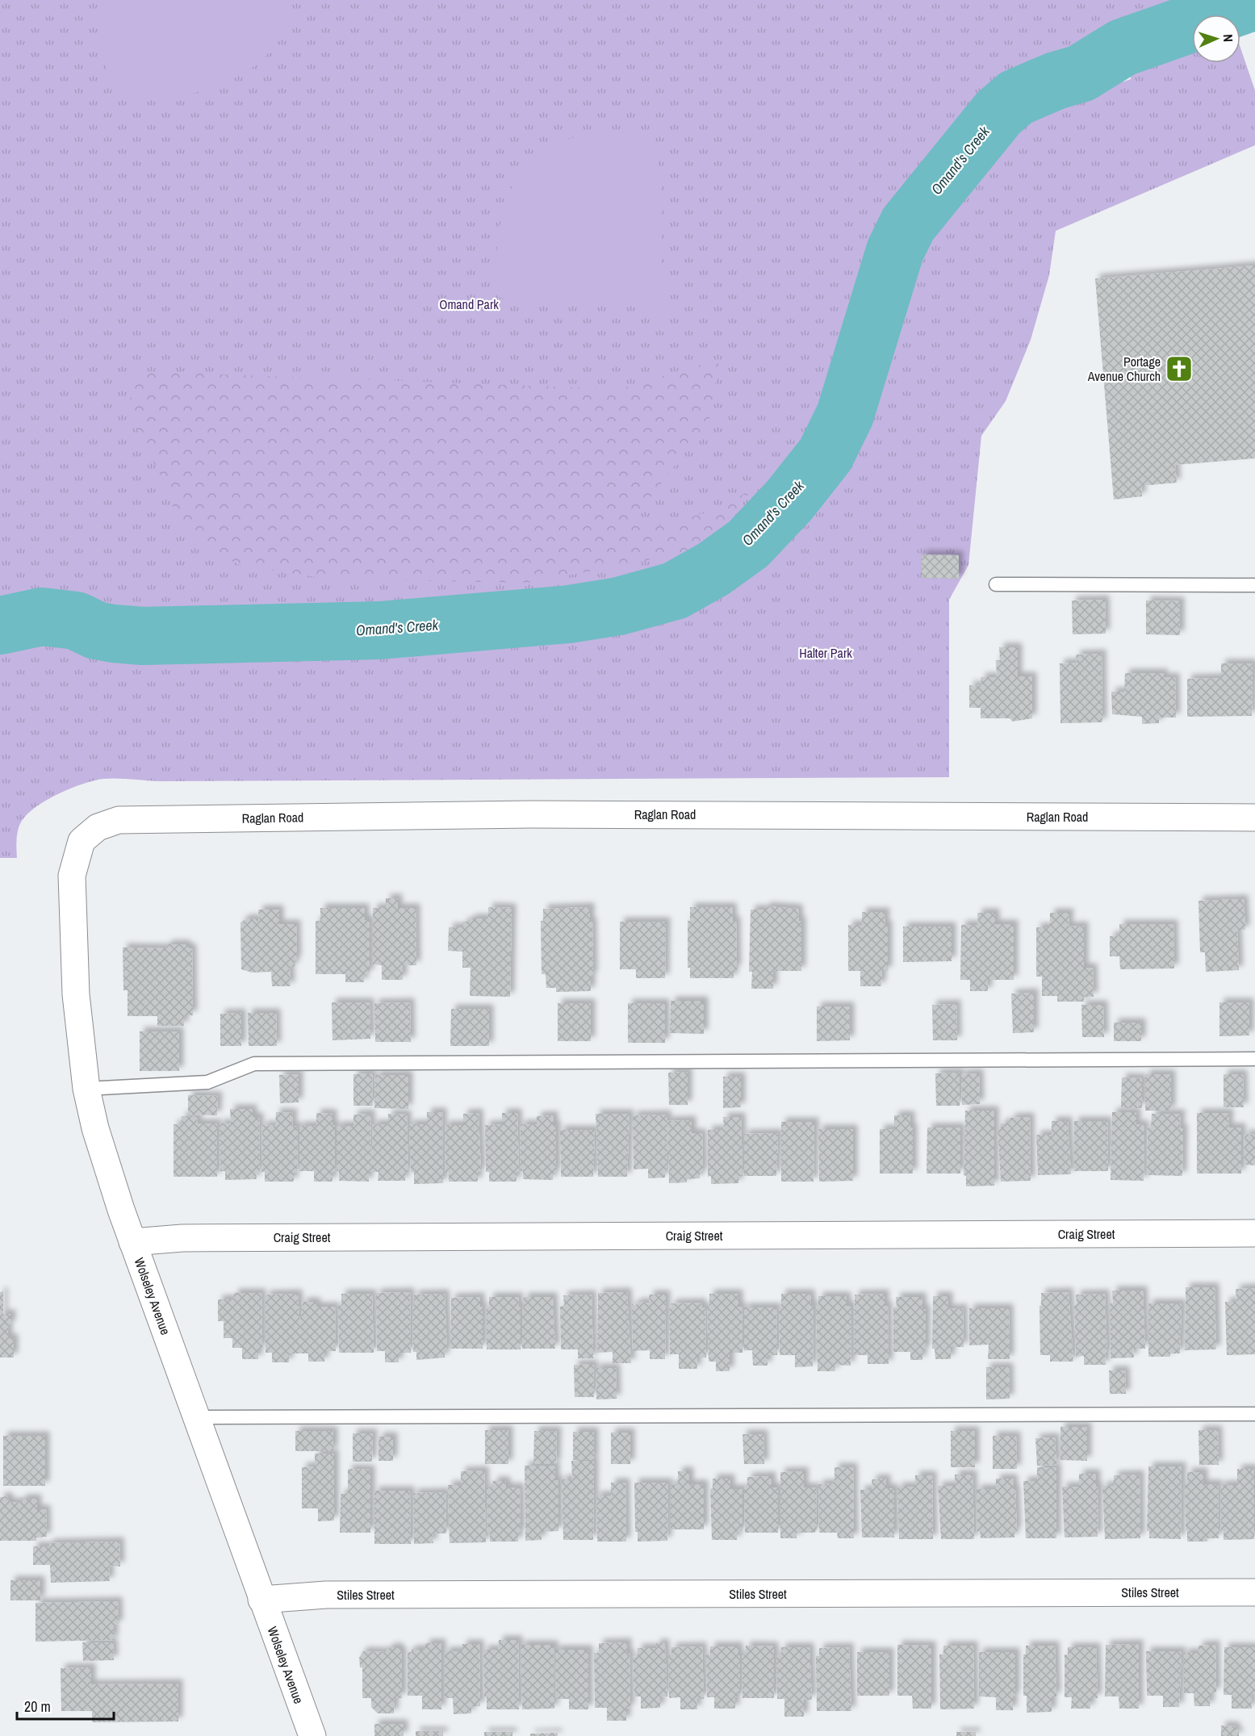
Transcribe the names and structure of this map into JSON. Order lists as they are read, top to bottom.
{
  "streets": {
    "street": [
      "Raglan Road",
      "Craig Street",
      "Wolseley Avenue",
      "Stiles Street"
    ]
  },
  "crossings": [
    ["Raglan Road", "Wolseley Avenue"],
    ["Craig Street", "Wolseley Avenue"],
    ["Wolseley Avenue", "Stiles Street"]
  ],
  "water": ["Omand's Creek"],
  "parks": ["Omand Park", "Halter Park"],
  "places": {
    "church": ["Portage Avenue Church"]
  },
  "scale_bar": "20 m",
  "north": "right"
}
